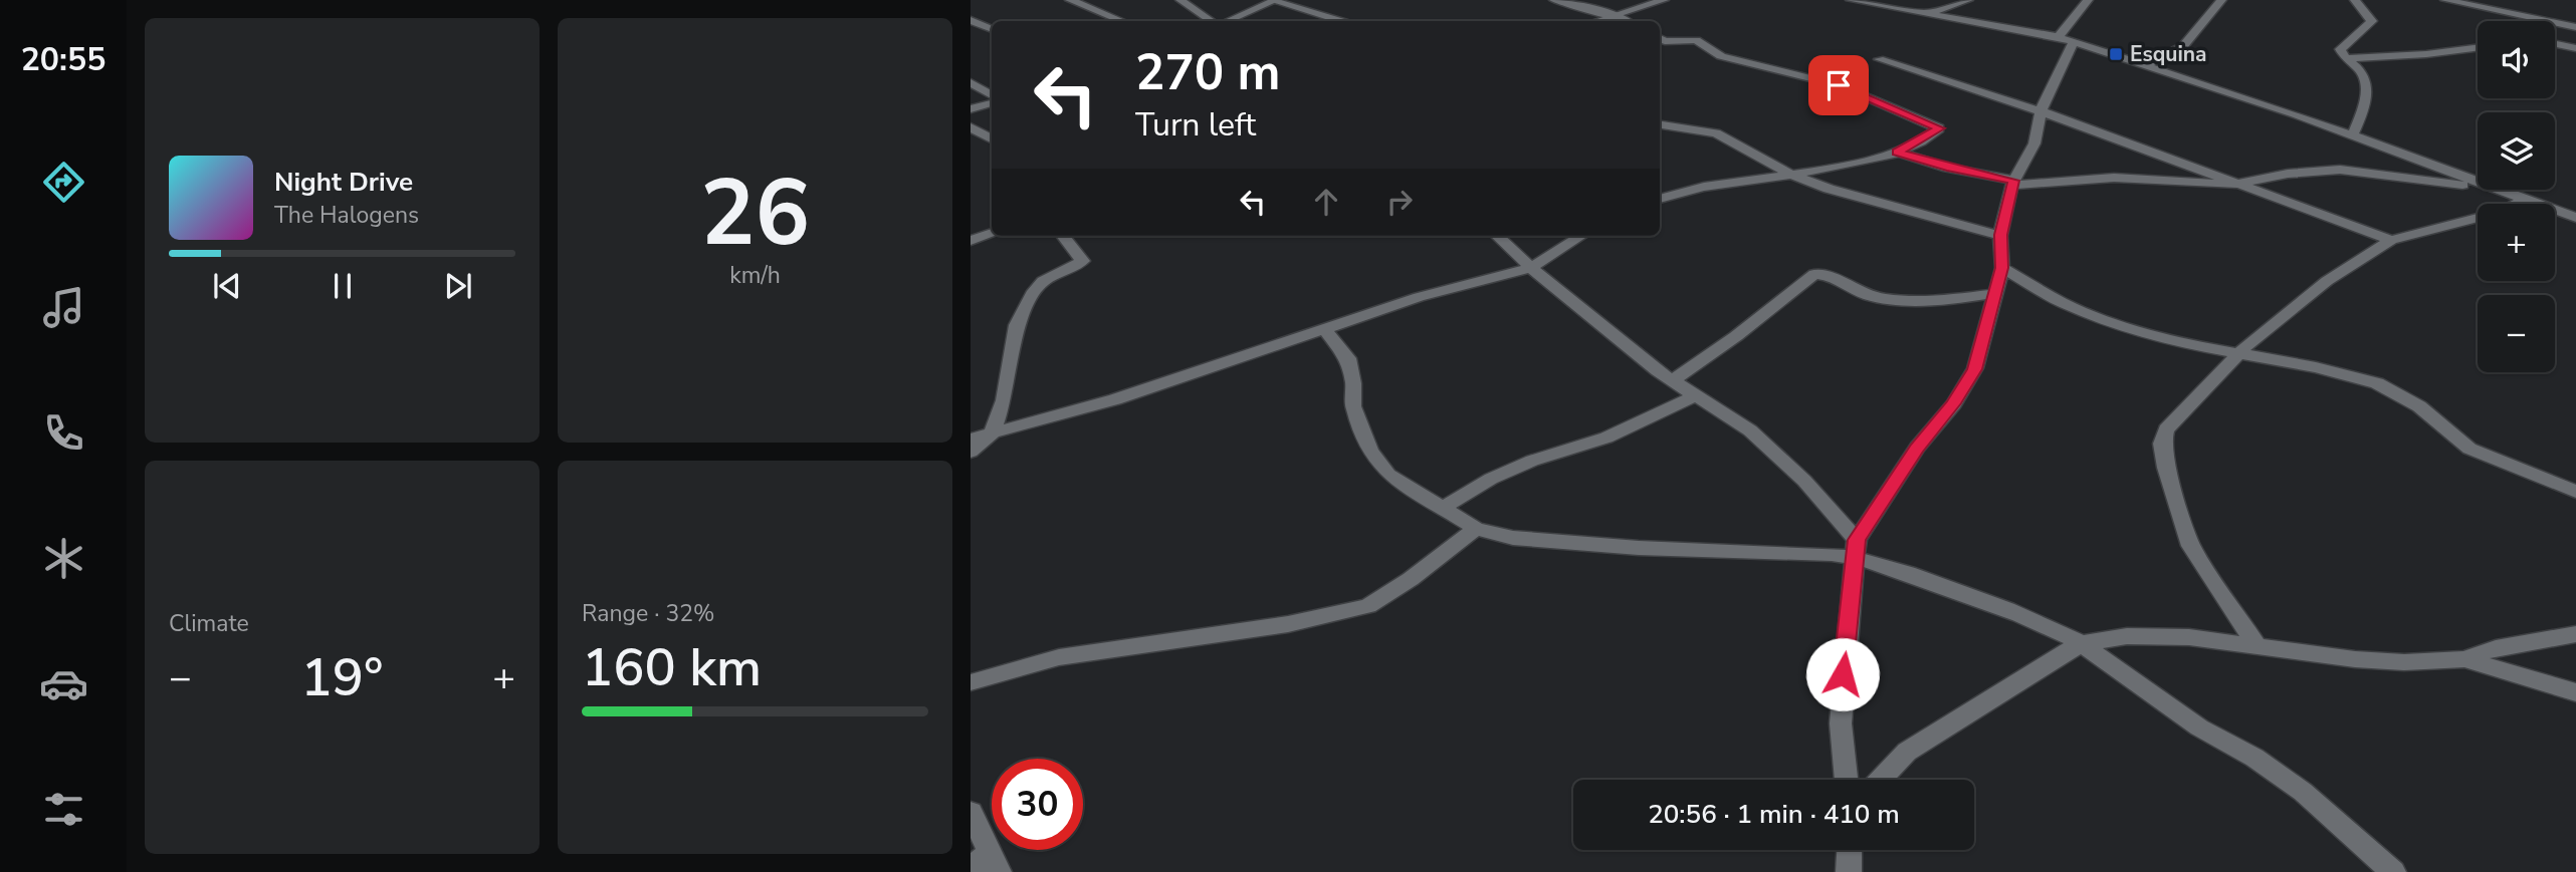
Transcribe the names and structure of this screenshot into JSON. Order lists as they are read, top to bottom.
{
  "places": {
    "transit": ["Esquina"]
  },
  "page": {
    "tabs": "20:55",
    "tile": [
      ["26", "km/h"],
      "Climate",
      ["Range · 32%", "160 km"]
    ],
    "map_buttons": ["+", "−"],
    "turn": ["270 m", "Turn left"],
    "song": ["Night Drive", "The Halogens"],
    "heat": ["−", "19°", "+"],
    "limit": "30",
    "trip": "20:56 · 1 min · 410 m"
  }
}
